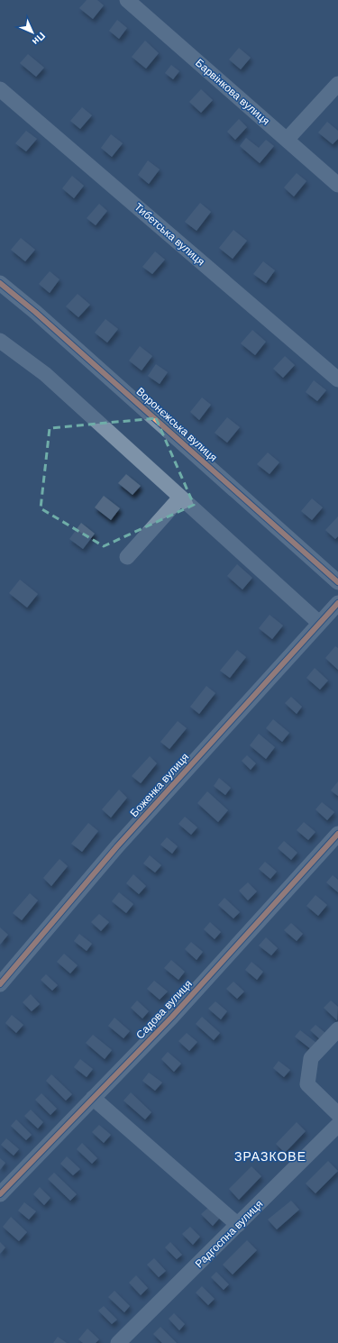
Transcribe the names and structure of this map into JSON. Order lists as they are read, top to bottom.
{
  "streets": {
    "street": [
      "Барвінкова вулиця",
      "Тибетська вулиця",
      "Воронєжська вулиця",
      "Боженка вулиця",
      "Садова вулиця",
      "Радгоспна вулиця"
    ]
  },
  "districts": ["ЗРАЗКОВЕ"],
  "north": "bottom right"
}
